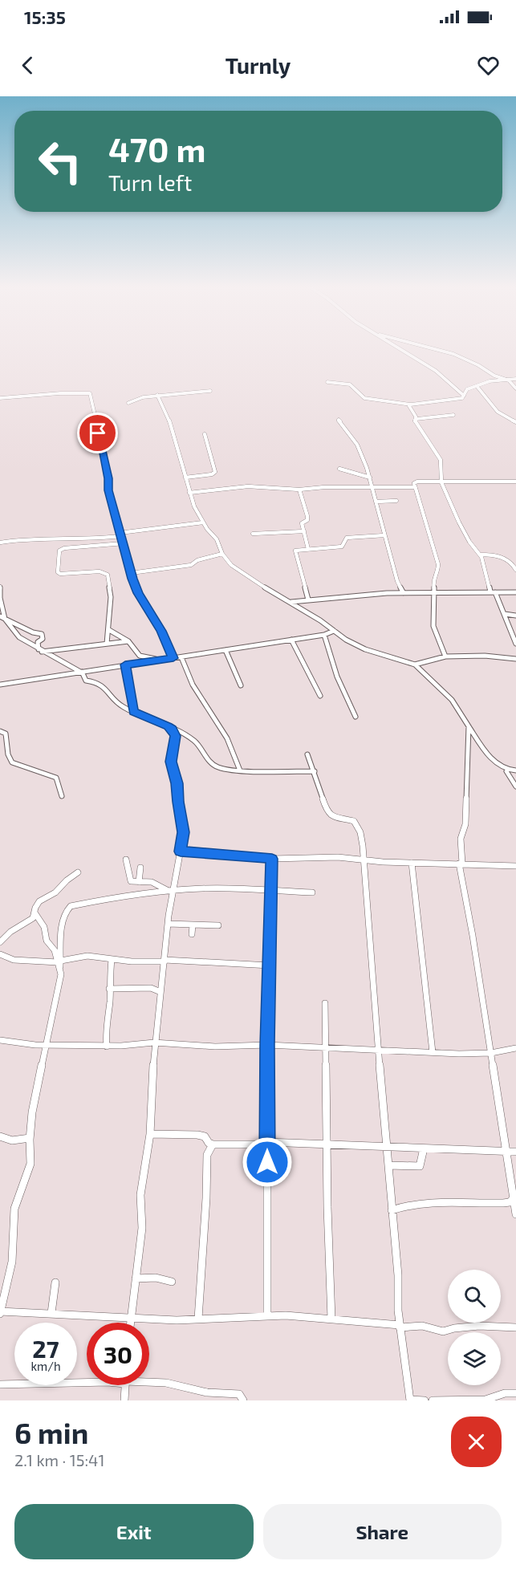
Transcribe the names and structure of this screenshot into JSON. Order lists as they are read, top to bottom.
{
  "page": {
    "status": "15:35",
    "header": "Turnly",
    "turn": ["470 m", "Turn left"],
    "speed": "27 km/h",
    "limit": "30",
    "heading": ["6 min", "2.1 km · 15:41"],
    "buttons": ["Exit", "Share"]
  }
}
